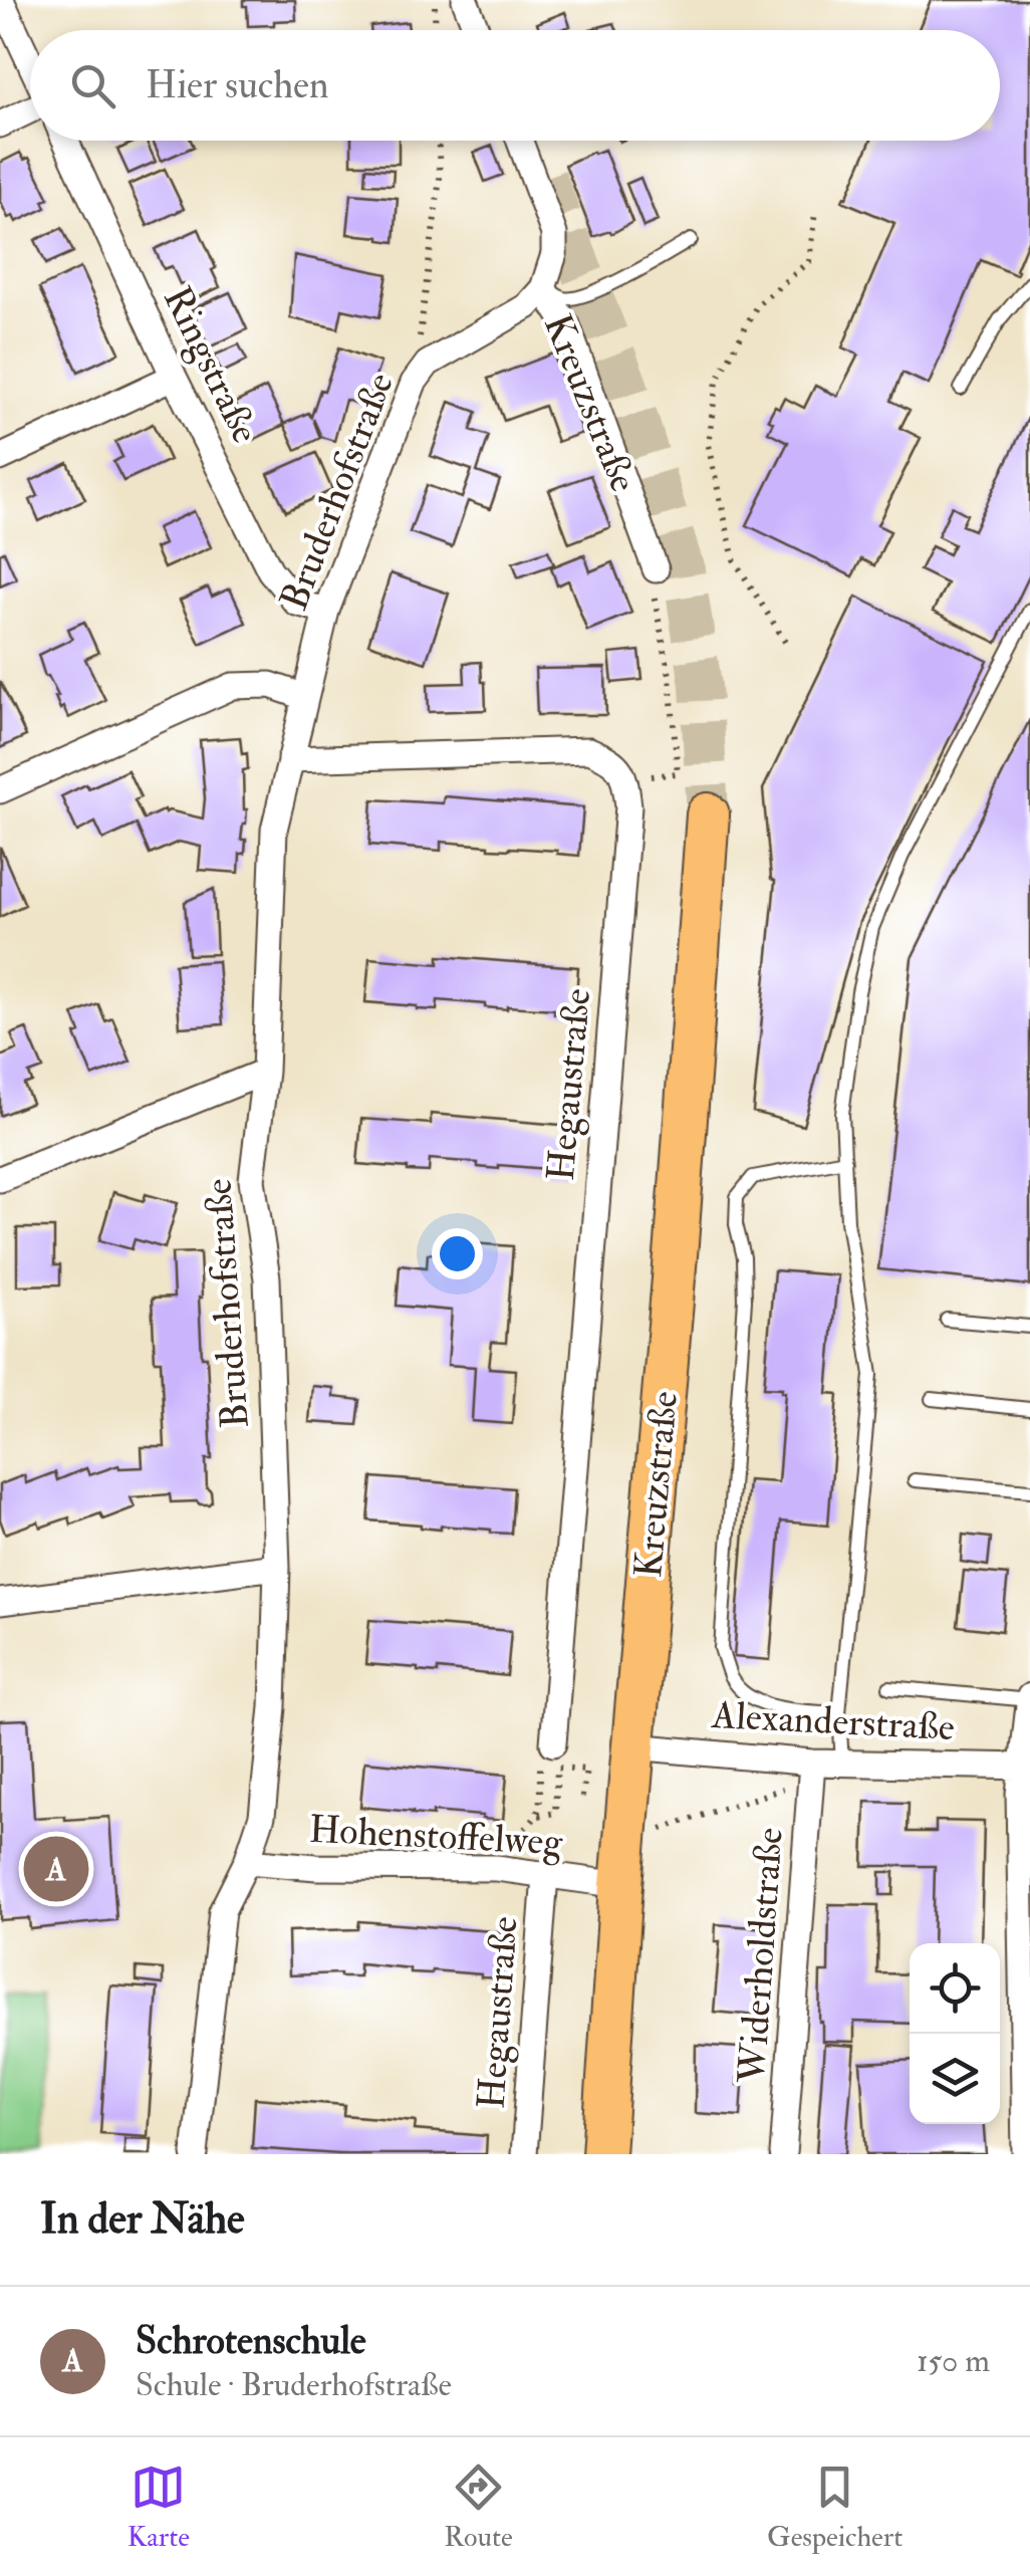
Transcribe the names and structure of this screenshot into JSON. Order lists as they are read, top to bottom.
{
  "streets": {
    "main road": ["Kreuzstraße"],
    "street": [
      "Ringstraße",
      "Bruderhofstraße",
      "Hegaustraße",
      "Alexanderstraße",
      "Hohenstoffelweg",
      "Widerholdstraße"
    ]
  },
  "crossings": [
    ["Ringstraße", "Bruderhofstraße"],
    ["Kreuzstraße", "Bruderhofstraße"],
    ["Kreuzstraße", "Alexanderstraße"],
    ["Kreuzstraße", "Hohenstoffelweg"],
    ["Bruderhofstraße", "Hohenstoffelweg"],
    ["Hegaustraße", "Hohenstoffelweg"],
    ["Alexanderstraße", "Widerholdstraße"]
  ],
  "page": {
    "search": "Hier suchen",
    "pins": "A",
    "heading": "In der Nähe",
    "list": [
      {
        "mark": "A",
        "name": "Schrotenschule",
        "note": "Schule · Bruderhofstraße",
        "value": "150 m"
      }
    ],
    "nav": ["Karte", "Route", "Gespeichert"]
  }
}
